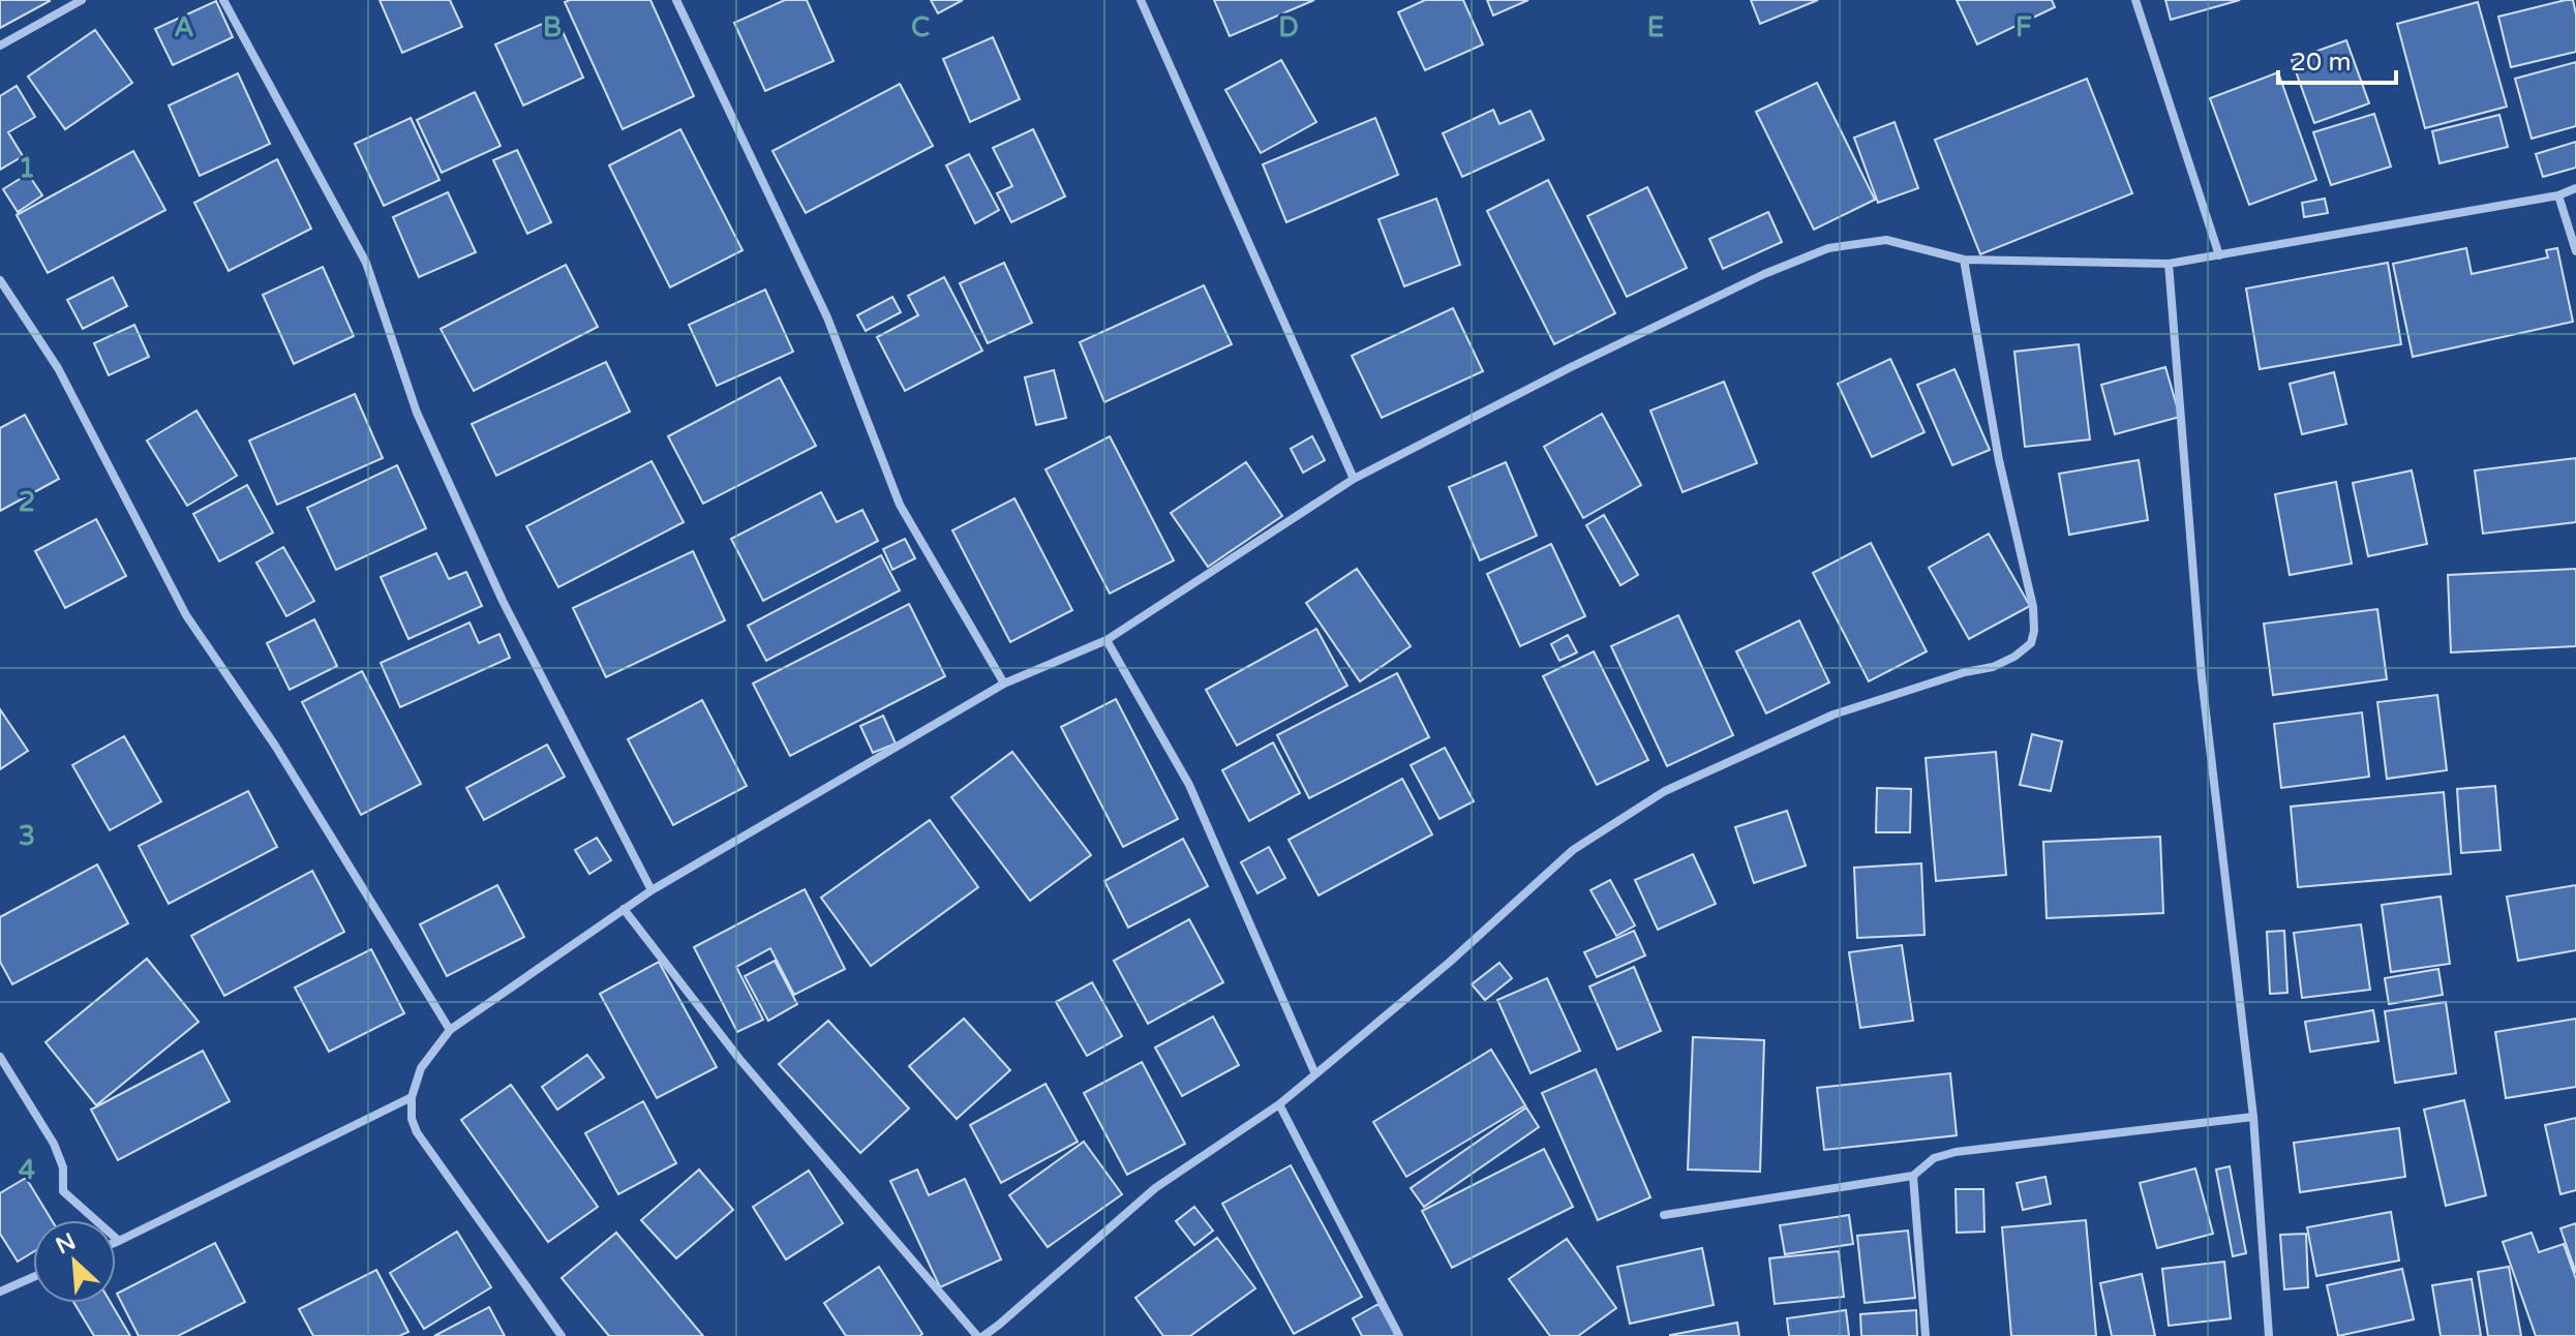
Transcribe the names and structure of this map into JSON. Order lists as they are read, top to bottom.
{
  "scale_bar": "20 m",
  "north": "top left",
  "grid": {
    "columns": [
      "A",
      "B",
      "C",
      "D",
      "E",
      "F"
    ],
    "rows": [
      "1",
      "2",
      "3",
      "4"
    ]
  }
}
